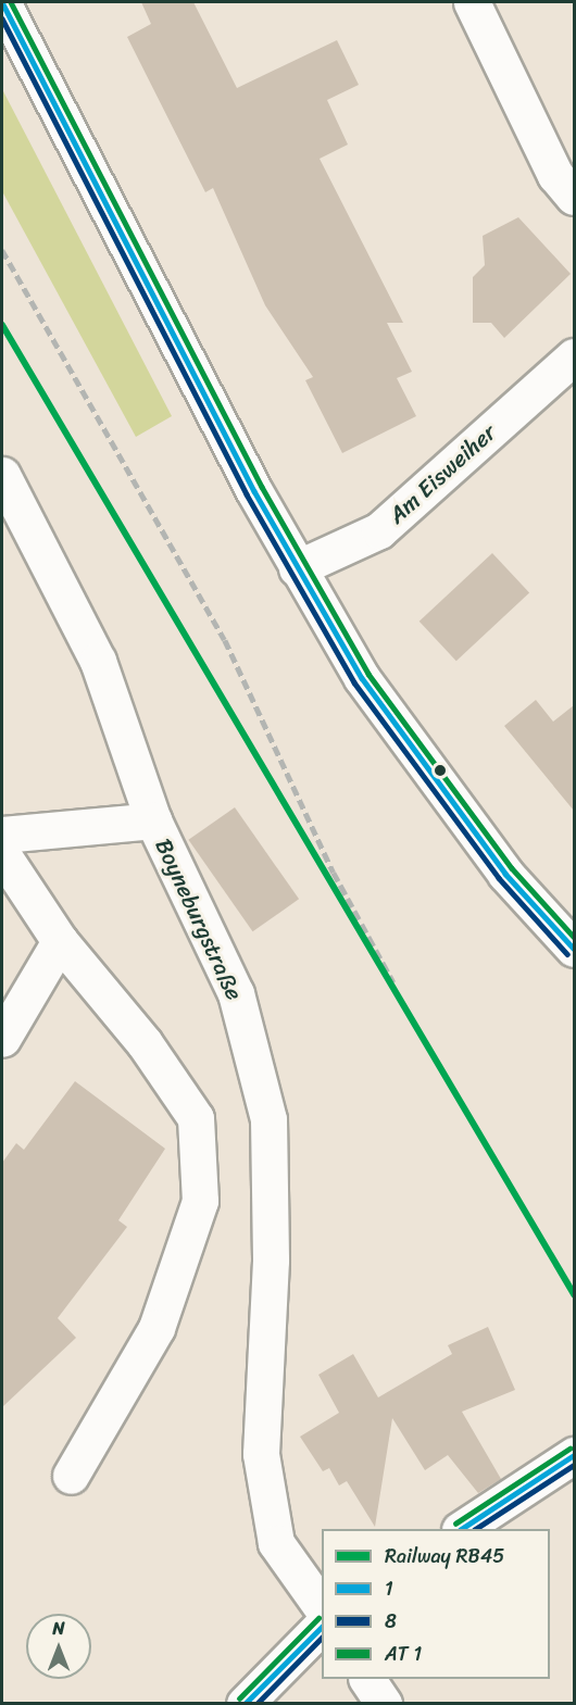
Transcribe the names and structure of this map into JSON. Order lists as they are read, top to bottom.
{
  "streets": {
    "street": ["Am Eisweiher", "Boyneburgstraße"]
  },
  "lines": ["transit line 1", "transit line 8", "rail line RB45"],
  "legend": [
    "Railway RB45",
    "1",
    "8",
    "AT 1"
  ],
  "north": "top"
}
